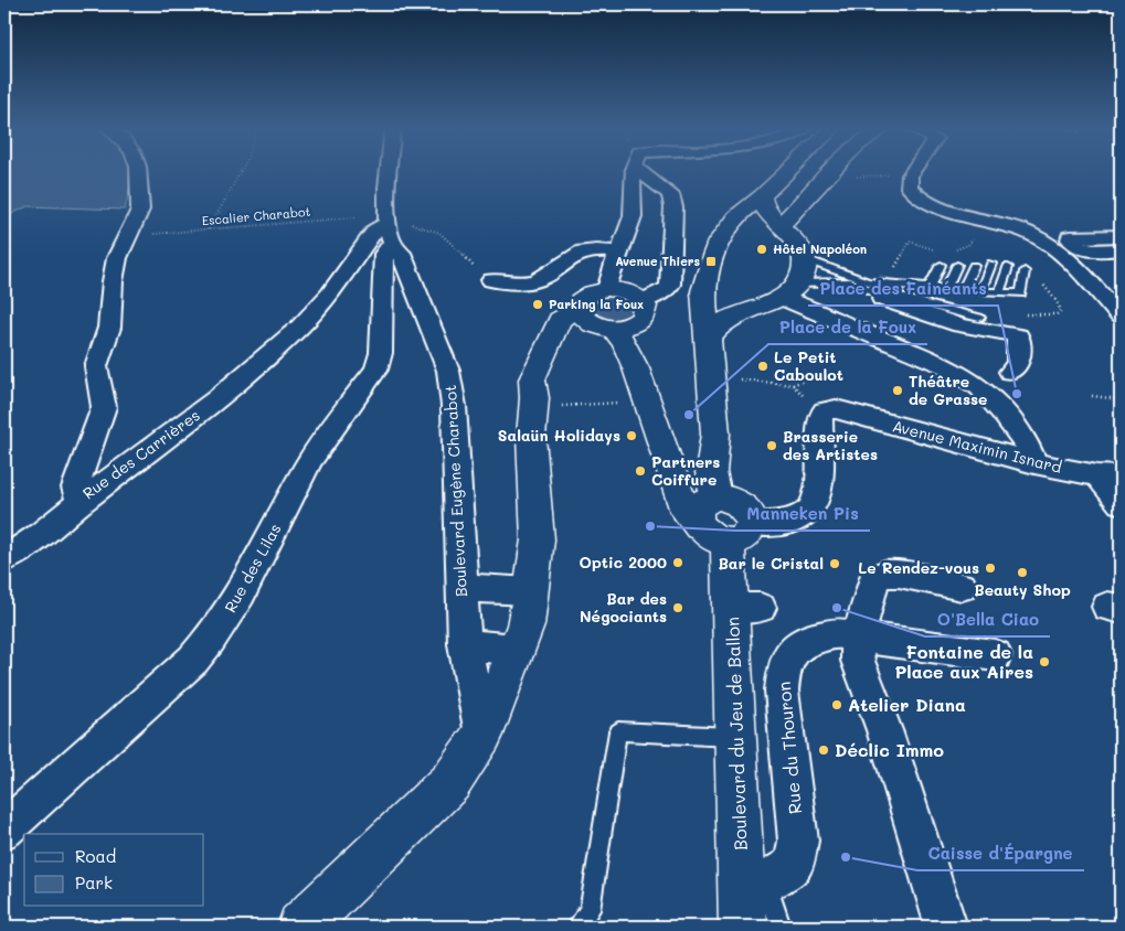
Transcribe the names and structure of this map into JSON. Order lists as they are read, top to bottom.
{
  "streets": {
    "main road": ["Boulevard du Jeu de Ballon"],
    "street": [
      "Avenue Maximin Isnard",
      "Rue des Carrières",
      "Boulevard Eugène Charabot",
      "Rue des Lilas",
      "Rue du Thouron"
    ],
    "path": ["Escalier Charabot"]
  },
  "crossings": [
    ["Escalier Charabot", "Rue des Carrières"],
    ["Escalier Charabot", "Boulevard Eugène Charabot"],
    ["Escalier Charabot", "Rue des Lilas"],
    ["Rue des Carrières", "Boulevard Eugène Charabot"],
    ["Rue des Carrières", "Rue des Lilas"],
    ["Boulevard Eugène Charabot", "Rue des Lilas"],
    ["Boulevard du Jeu de Ballon", "Rue du Thouron"]
  ],
  "places": {
    "other": [
      "Hôtel Napoléon",
      "Parking la Foux",
      "Le Petit Caboulot",
      "Théâtre de Grasse",
      "Place des Fainéants",
      "Place de la Foux",
      "Salaün Holidays",
      "Brasserie des Artistes",
      "Partners Coiffure",
      "Manneken Pis",
      "Optic 2000",
      "Bar le Cristal",
      "Le Rendez-vous",
      "Beauty Shop",
      "Bar des Négociants",
      "O'Bella Ciao",
      "Fontaine de la Place aux Aires",
      "Atelier Diana",
      "Déclic Immo",
      "Caisse d'Épargne"
    ],
    "transit": ["Avenue Thiers"]
  },
  "legend": ["Road", "Park"]
}
